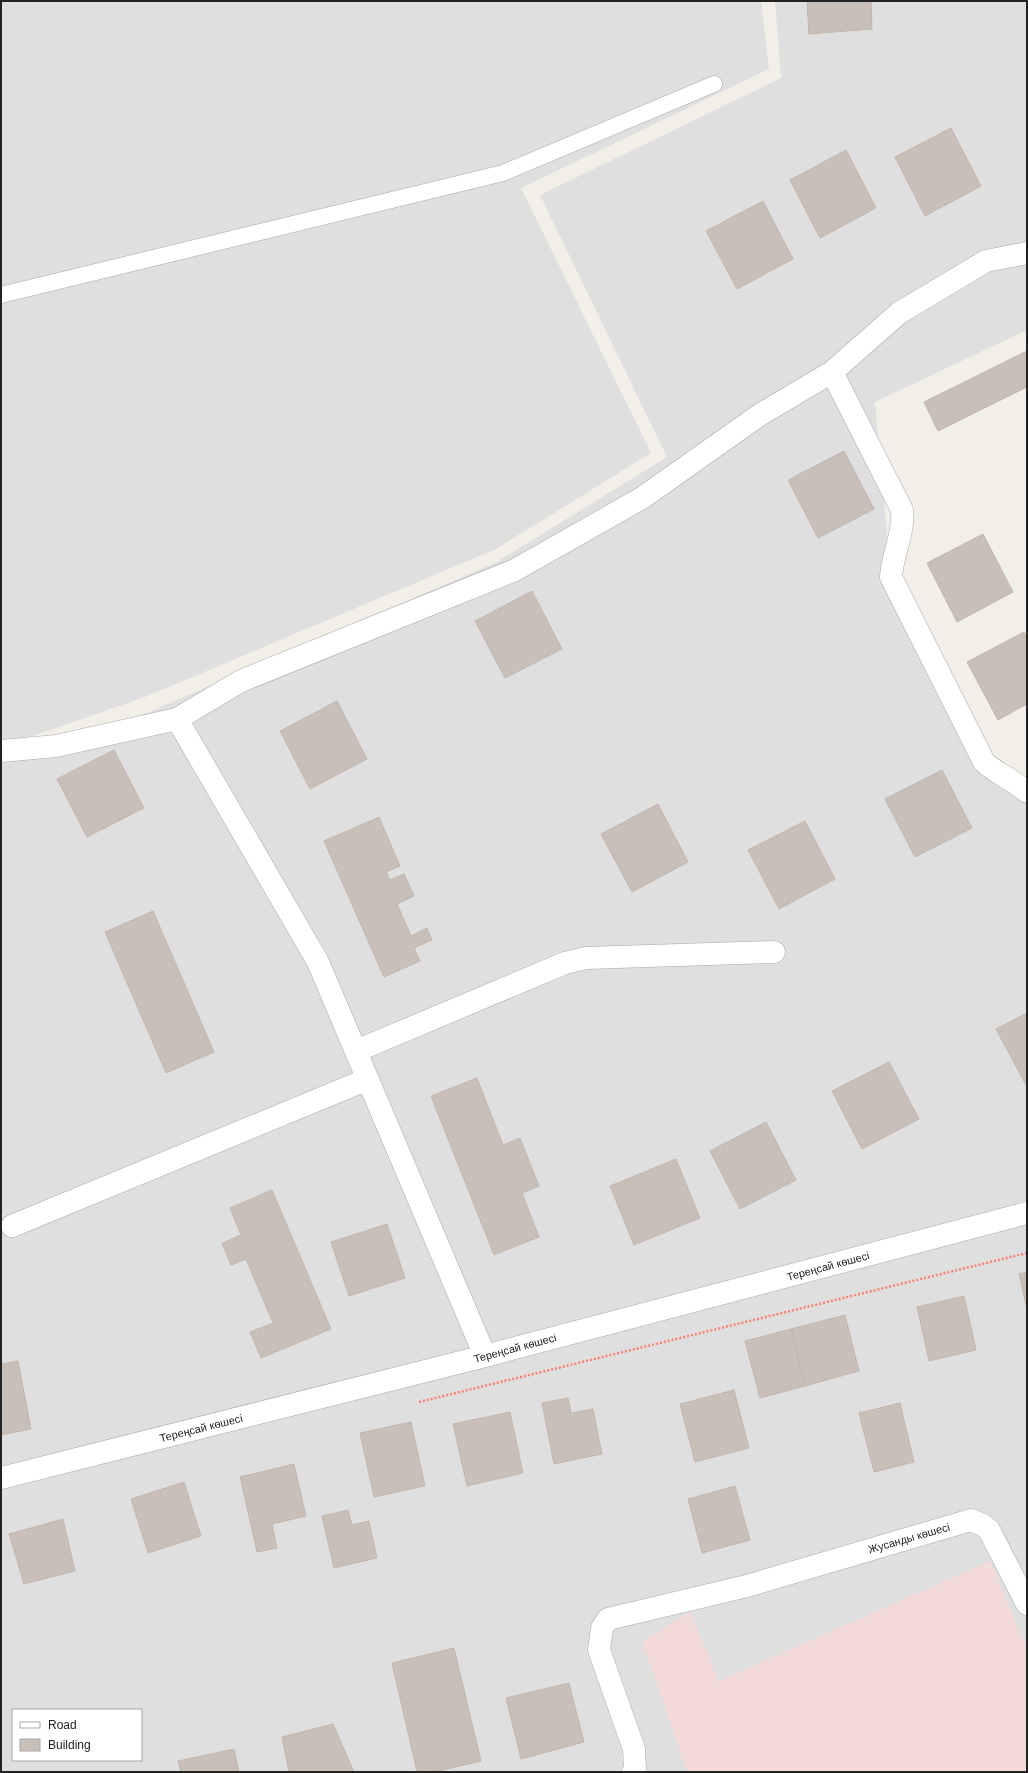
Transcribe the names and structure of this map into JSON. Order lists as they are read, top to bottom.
{
  "streets": {
    "street": ["Тереңсай көшесі", "Жусанды көшесі"]
  },
  "legend": ["Road", "Building"]
}
